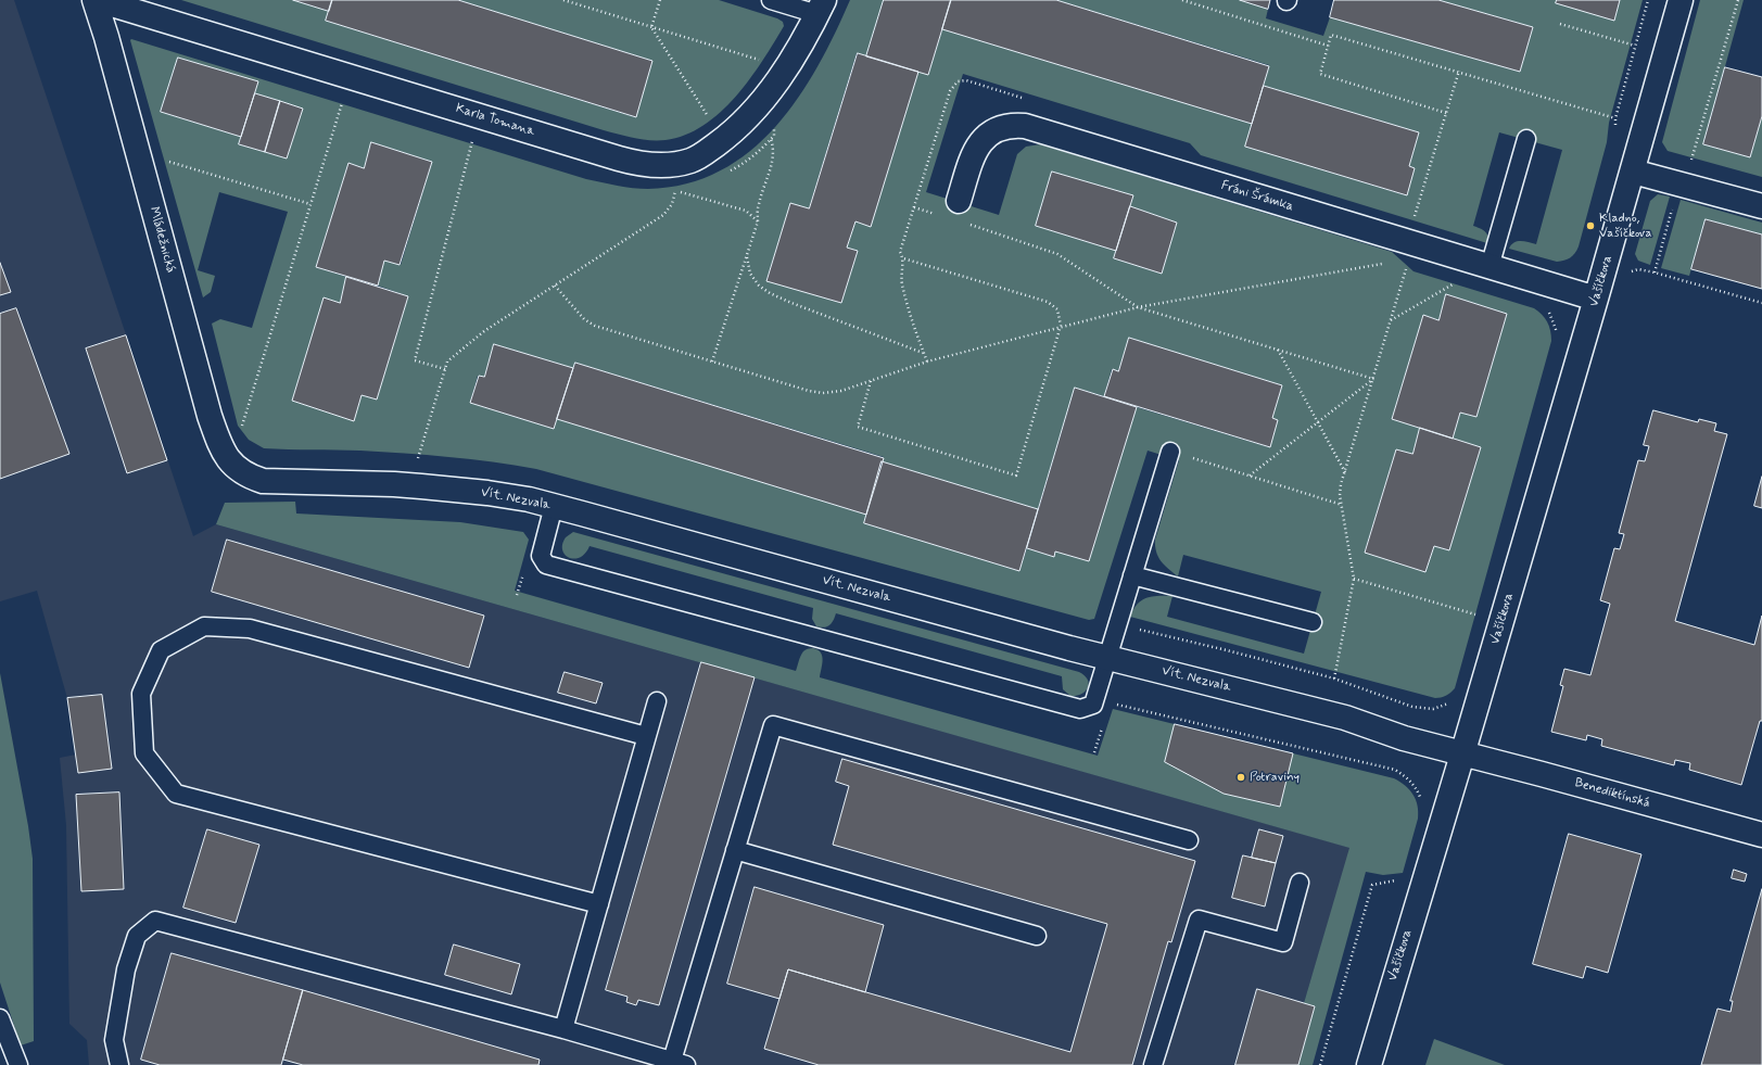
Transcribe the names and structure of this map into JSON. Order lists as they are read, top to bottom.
{
  "streets": {
    "street": [
      "Karla Tomana",
      "Fráni Šrámka",
      "Mládežnická",
      "Vašíčkova",
      "Vít. Nezvala",
      "Benediktínská"
    ]
  },
  "crossings": [
    ["Karla Tomana", "Mládežnická"],
    ["Fráni Šrámka", "Vašíčkova"],
    ["Mládežnická", "Vít. Nezvala"],
    ["Vašíčkova", "Vít. Nezvala"],
    ["Vašíčkova", "Benediktínská"],
    ["Vít. Nezvala", "Benediktínská"]
  ],
  "places": ["Kladno, Vašíčkova", "Potraviny"]
}
